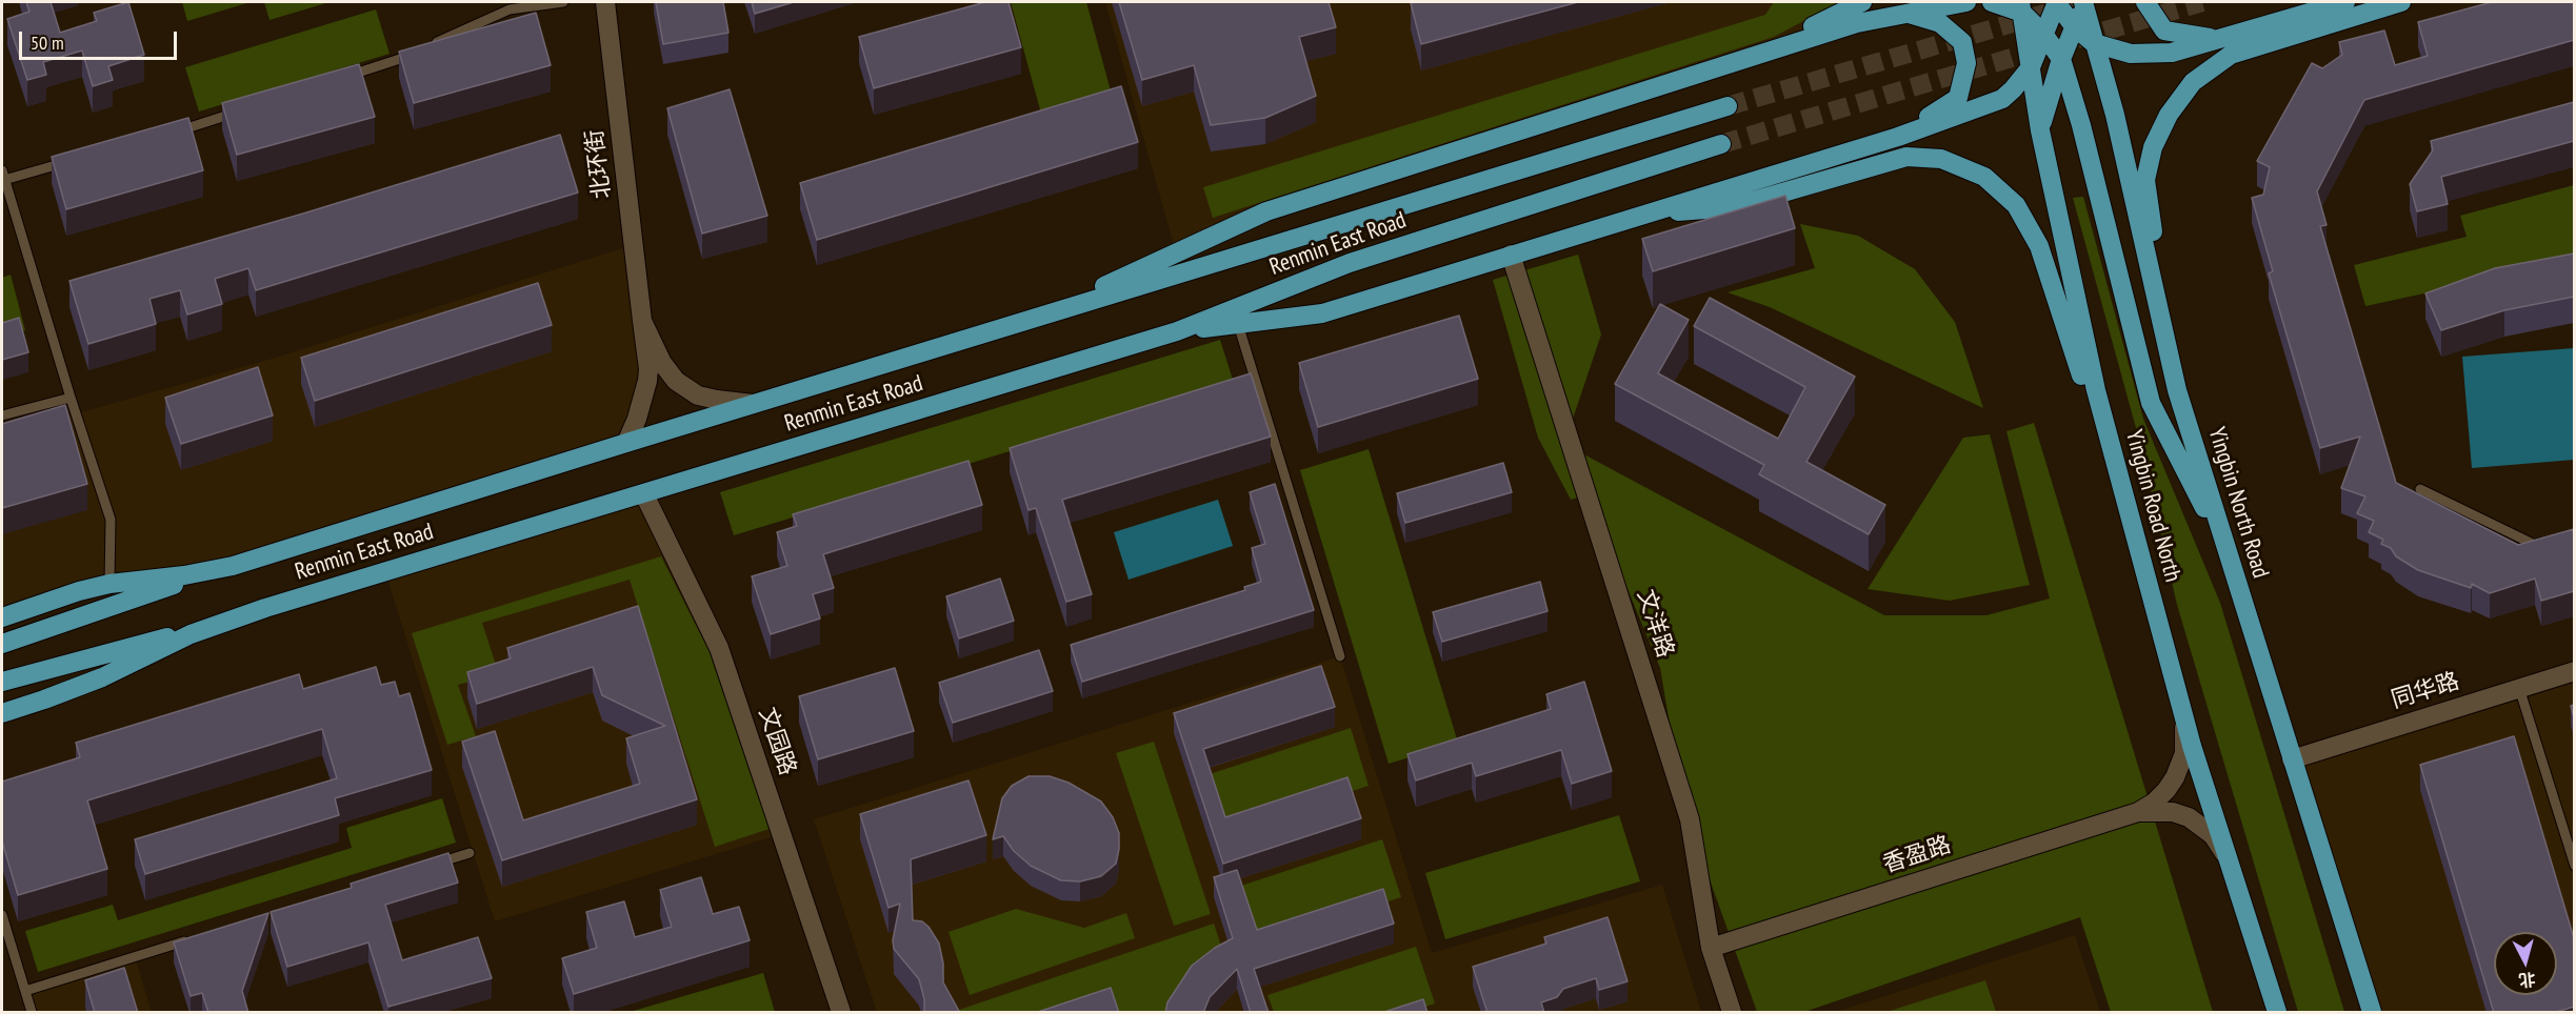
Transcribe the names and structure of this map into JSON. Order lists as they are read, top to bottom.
{
  "streets": {
    "main road": ["Renmin East Road", "Yingbin North Road", "Yingbin Road North"],
    "street": [
      "北环街",
      "文洋路",
      "同华路",
      "文园路",
      "香盈路"
    ]
  },
  "crossings": [
    ["北环街", "Renmin East Road"],
    ["Renmin East Road", "文园路"],
    ["Yingbin North Road", "同华路"],
    ["文洋路", "香盈路"]
  ],
  "scale_bar": "50 m",
  "north": "bottom"
}
